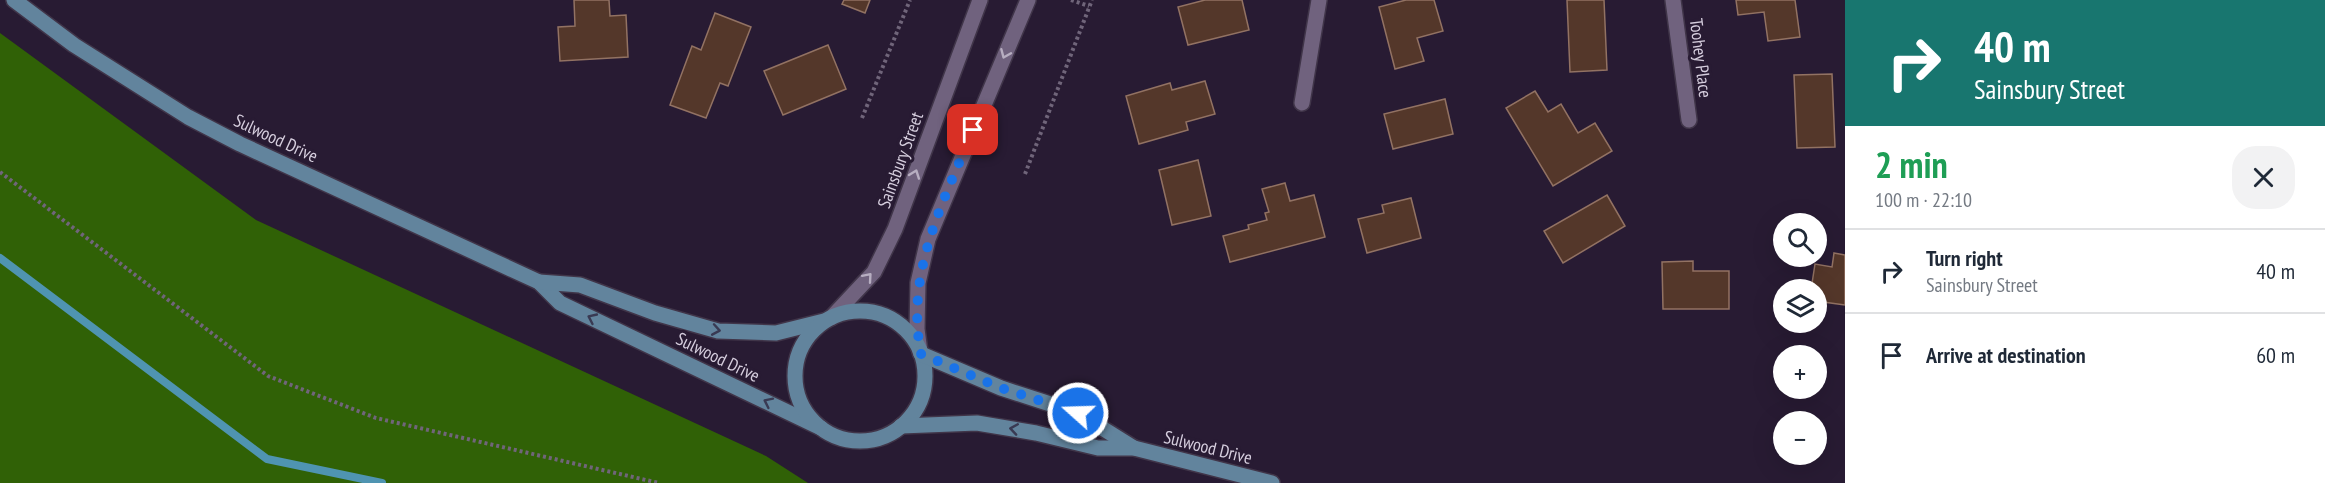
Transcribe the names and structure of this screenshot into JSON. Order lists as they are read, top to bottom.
{
  "streets": {
    "main road": ["Sulwood Drive"],
    "street": ["Toohey Place", "Sainsbury Street"]
  },
  "crossings": [
    ["Sulwood Drive", "Sainsbury Street"]
  ],
  "page": {
    "turn": ["40 m", "Sainsbury Street"],
    "heading": ["2 min", "100 m · 22:10"],
    "map_buttons": ["+", "−"],
    "list": [
      {
        "name": "Turn right",
        "note": "Sainsbury Street",
        "value": "40 m"
      },
      {
        "name": "Arrive at destination",
        "value": "60 m"
      }
    ]
  }
}
